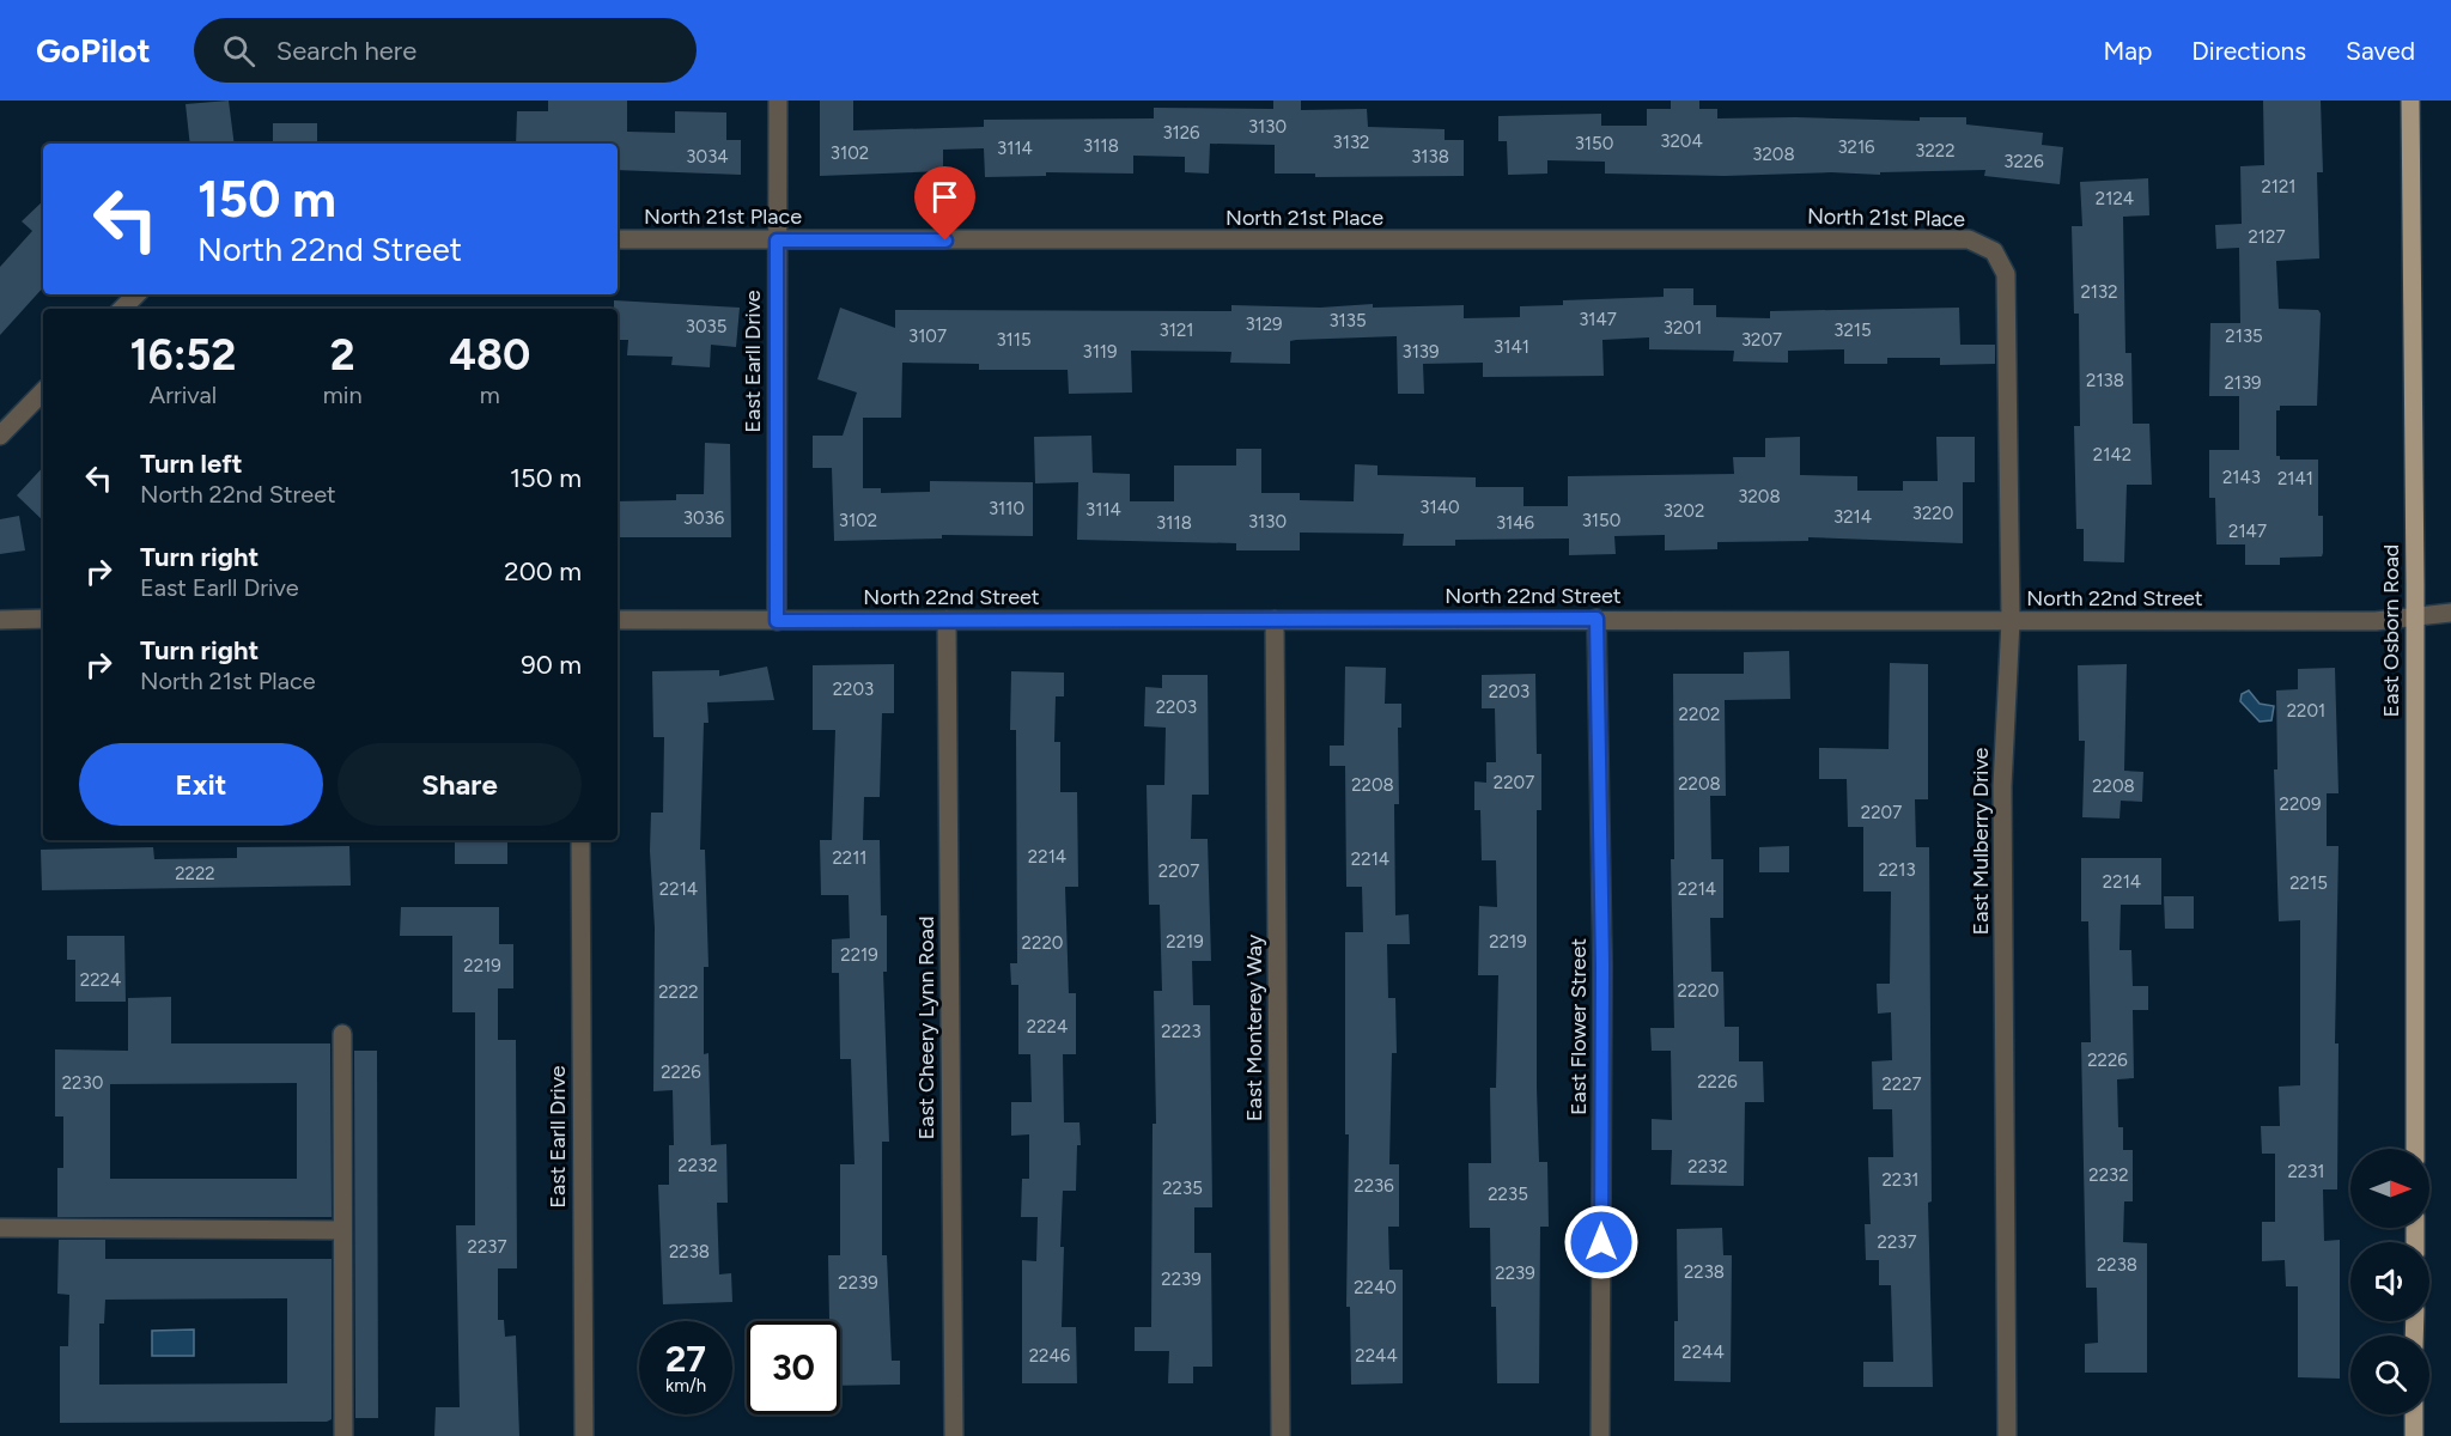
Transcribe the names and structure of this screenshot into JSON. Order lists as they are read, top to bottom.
{
  "streets": {
    "main road": ["East Osborn Road"],
    "street": [
      "North 21st Place",
      "East Earll Drive",
      "North 22nd Street",
      "East Mulberry Drive",
      "East Flower Street",
      "East Cheery Lynn Road",
      "East Monterey Way"
    ]
  },
  "crossings": [
    ["North 21st Place", "East Earll Drive"],
    ["North 21st Place", "East Mulberry Drive"],
    ["East Earll Drive", "North 22nd Street"],
    ["North 22nd Street", "East Osborn Road"],
    ["North 22nd Street", "East Mulberry Drive"],
    ["North 22nd Street", "East Flower Street"],
    ["North 22nd Street", "East Cheery Lynn Road"],
    ["North 22nd Street", "East Monterey Way"]
  ],
  "house_numbers": [
    "3130",
    "3126",
    "3204",
    "3132",
    "3150",
    "3118",
    "3216",
    "3114",
    "3222",
    "3102",
    "3208",
    "3034",
    "3138",
    "3226",
    "2121",
    "2124",
    "2127",
    "2132",
    "3147",
    "3135",
    "3129",
    "3035",
    "3201",
    "3121",
    "3215",
    "3107",
    "2135",
    "3115",
    "3207",
    "3141",
    "3119",
    "3139",
    "2138",
    "2139",
    "2142",
    "2143",
    "2141",
    "3208",
    "3140",
    "3110",
    "3114",
    "3202",
    "3220",
    "3214",
    "3036",
    "3102",
    "3150",
    "3130",
    "3118",
    "3146",
    "2147",
    "2203",
    "2203",
    "2203",
    "2201",
    "2202",
    "2207",
    "2208",
    "2208",
    "2208",
    "2209",
    "2207",
    "2214",
    "2211",
    "2214",
    "2213",
    "2207",
    "2222",
    "2214",
    "2215",
    "2214",
    "2214",
    "2219",
    "2219",
    "2220",
    "2219",
    "2219",
    "2224",
    "2220",
    "2222",
    "2224",
    "2223",
    "2226",
    "2226",
    "2226",
    "2230",
    "2227",
    "2232",
    "2232",
    "2231",
    "2232",
    "2231",
    "2236",
    "2235",
    "2235",
    "2237",
    "2237",
    "2238",
    "2238",
    "2238",
    "2239",
    "2239",
    "2239",
    "2240",
    "2244",
    "2246",
    "2244"
  ],
  "north": "right",
  "page": {
    "header": "GoPilot",
    "search": "Search here",
    "nav": ["Map", "Directions", "Saved"],
    "turn": ["150 m", "North 22nd Street"],
    "eta": [
      "16:52",
      "Arrival",
      "2",
      "min",
      "480",
      "m"
    ],
    "list": [
      {
        "name": "Turn left",
        "note": "North 22nd Street",
        "value": "150 m"
      },
      {
        "name": "Turn right",
        "note": "East Earll Drive",
        "value": "200 m"
      },
      {
        "name": "Turn right",
        "note": "North 21st Place",
        "value": "90 m"
      }
    ],
    "buttons": ["Exit", "Share"],
    "speed": "27 km/h",
    "limit": "30"
  }
}
